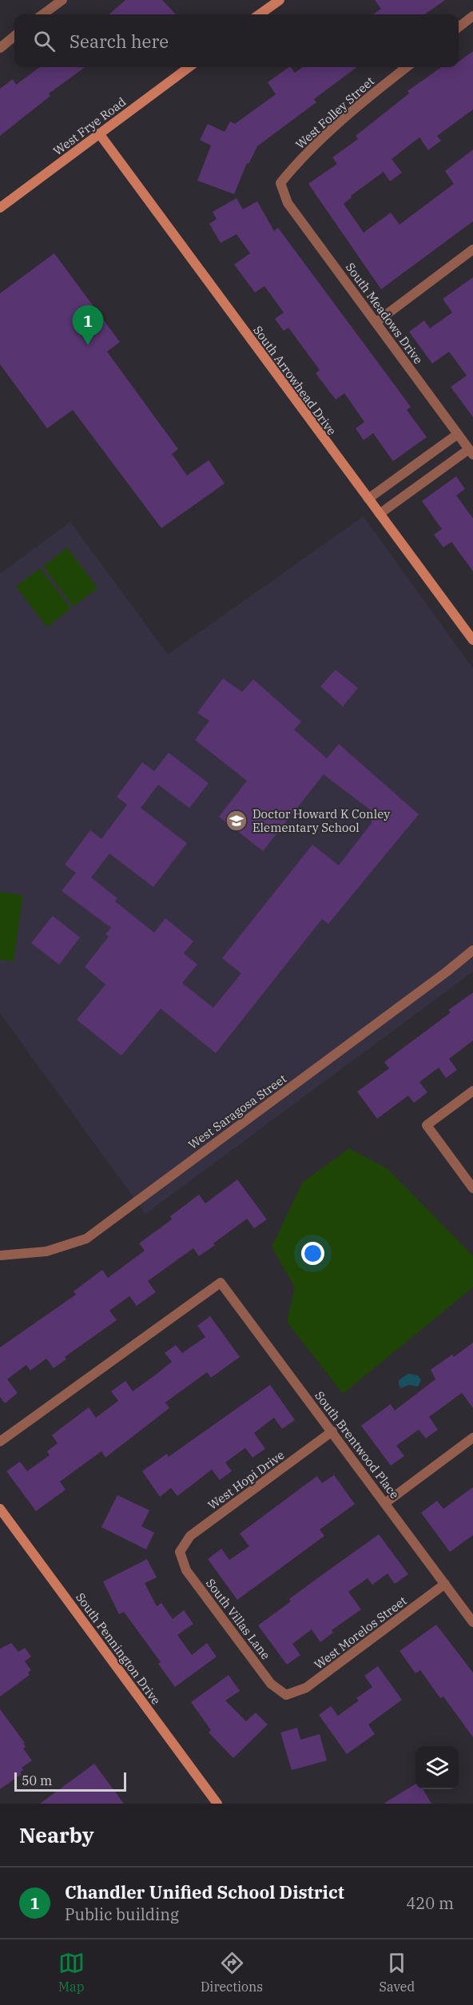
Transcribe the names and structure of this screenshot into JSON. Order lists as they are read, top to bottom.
{
  "streets": {
    "street": [
      "West Folley Street",
      "West Frye Road",
      "South Meadows Drive",
      "South Arrowhead Drive",
      "West Saragosa Street",
      "South Brentwood Place",
      "West Hopi Drive",
      "South Villas Lane",
      "West Morelos Street",
      "South Pennington Drive"
    ]
  },
  "crossings": [
    ["West Folley Street", "South Meadows Drive"],
    ["West Frye Road", "South Arrowhead Drive"],
    ["South Brentwood Place", "West Hopi Drive"],
    ["South Brentwood Place", "West Morelos Street"],
    ["West Hopi Drive", "South Villas Lane"],
    ["South Villas Lane", "West Morelos Street"]
  ],
  "places": {
    "school or university": ["Doctor Howard K Conley Elementary School"]
  },
  "scale_bar": "50 m",
  "page": {
    "search": "Search here",
    "pins": "1",
    "scale": "50 m",
    "heading": "Nearby",
    "list": [
      {
        "mark": "1",
        "name": "Chandler Unified School District",
        "note": "Public building",
        "value": "420 m"
      }
    ],
    "nav": ["Map", "Directions", "Saved"]
  }
}
